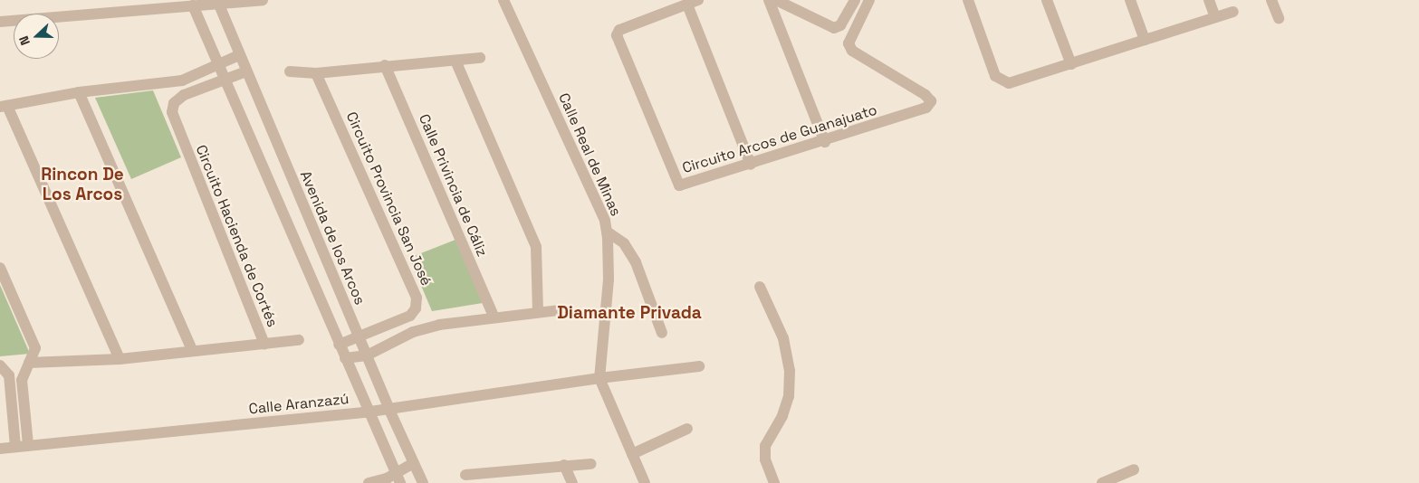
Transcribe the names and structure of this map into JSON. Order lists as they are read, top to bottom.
{
  "streets": {
    "street": [
      "Circuito Arcos de Guanajuato",
      "Calle Real de Minas",
      "Calle Privincia de Cáliz",
      "Circuito Provincia San José",
      "Circuito Hacienda de Cortés",
      "Avenida de los Arcos",
      "Calle Aranzazú"
    ]
  },
  "crossings": [
    ["Calle Real de Minas", "Calle Aranzazú"],
    ["Circuito Provincia San José", "Avenida de los Arcos"],
    ["Circuito Hacienda de Cortés", "Avenida de los Arcos"],
    ["Avenida de los Arcos", "Calle Aranzazú"]
  ],
  "districts": ["Rincon De Los Arcos", "Diamante Privada"],
  "north": "left"
}
